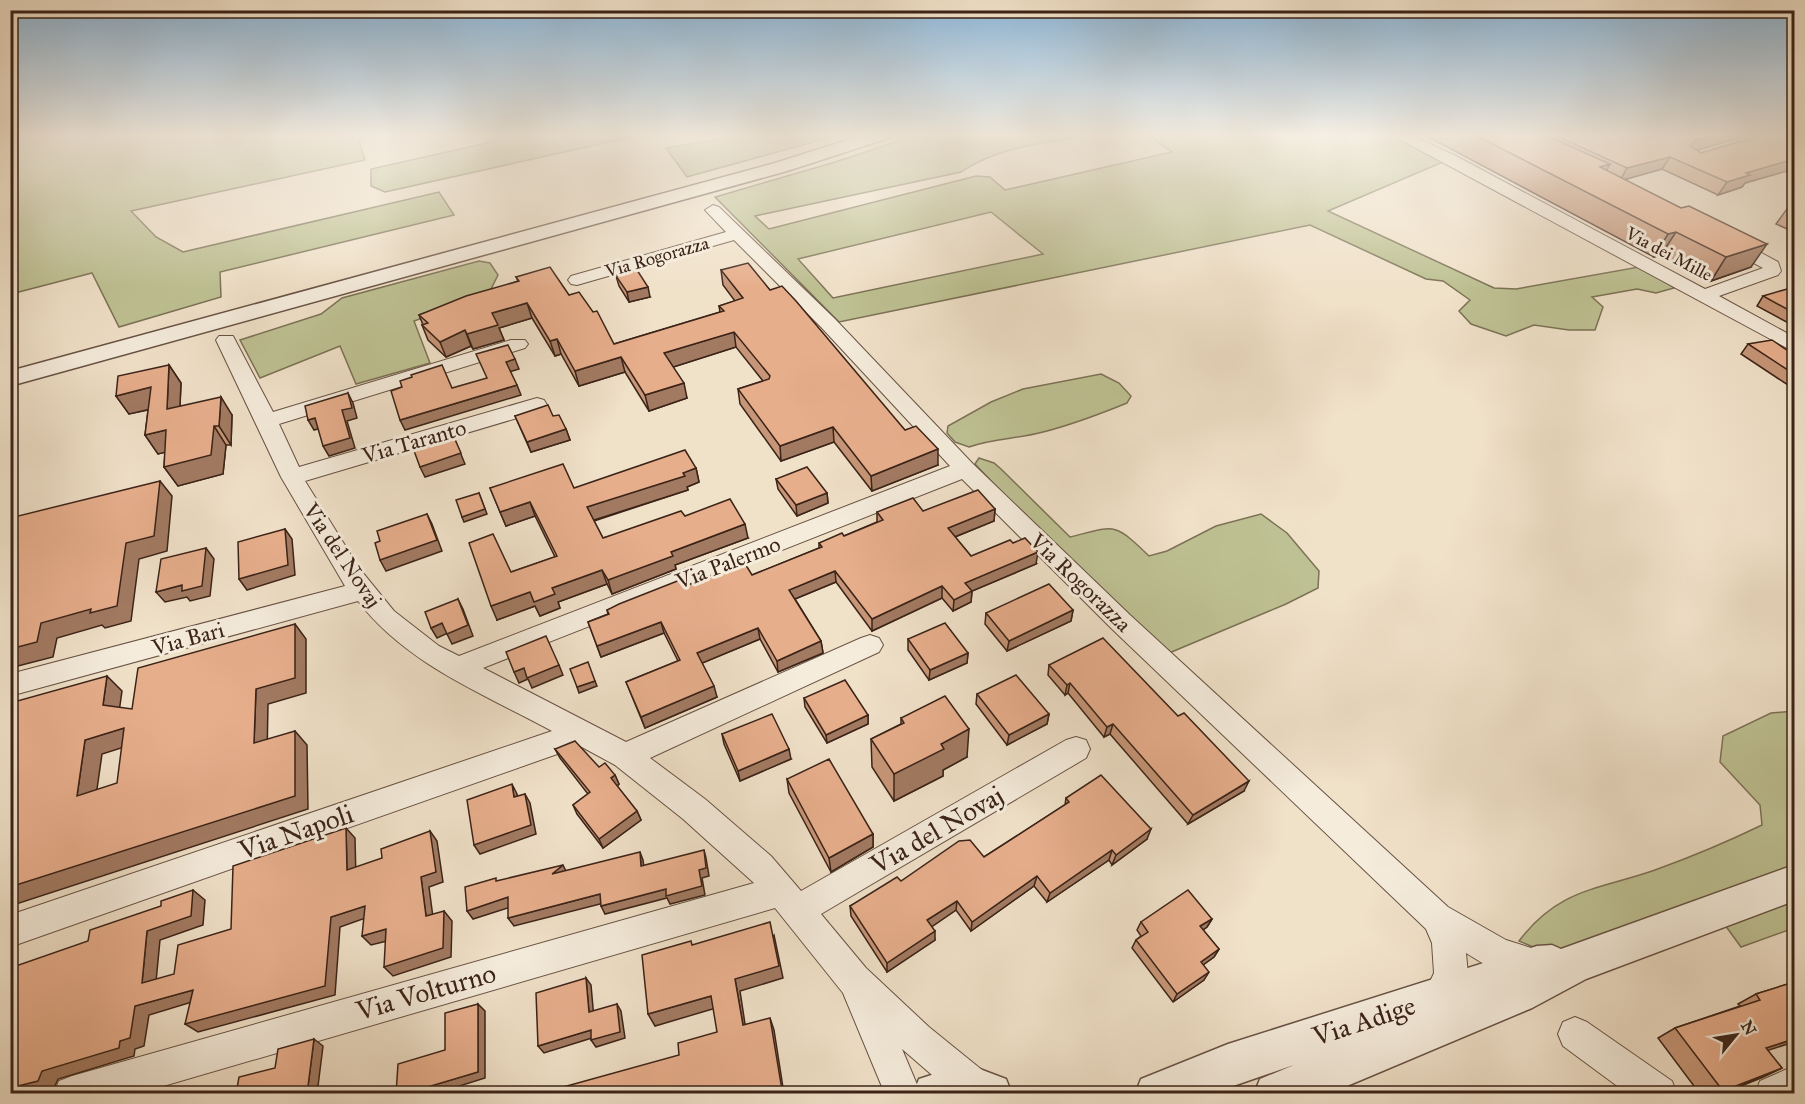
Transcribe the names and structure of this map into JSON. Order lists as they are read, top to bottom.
{
  "streets": {
    "street": [
      "Via dei Mille",
      "Via Rogorazza",
      "Via Taranto",
      "Via del Novaj",
      "Via Palermo",
      "Via Bari",
      "Via Napoli",
      "Via Volturno",
      "Via Adige"
    ]
  },
  "crossings": [
    ["Via Rogorazza", "Via Palermo"],
    ["Via Rogorazza", "Via Adige"],
    ["Via Taranto", "Via del Novaj"],
    ["Via del Novaj", "Via Palermo"],
    ["Via del Novaj", "Via Bari"],
    ["Via del Novaj", "Via Napoli"],
    ["Via del Novaj", "Via Volturno"]
  ],
  "north": "top right"
}
